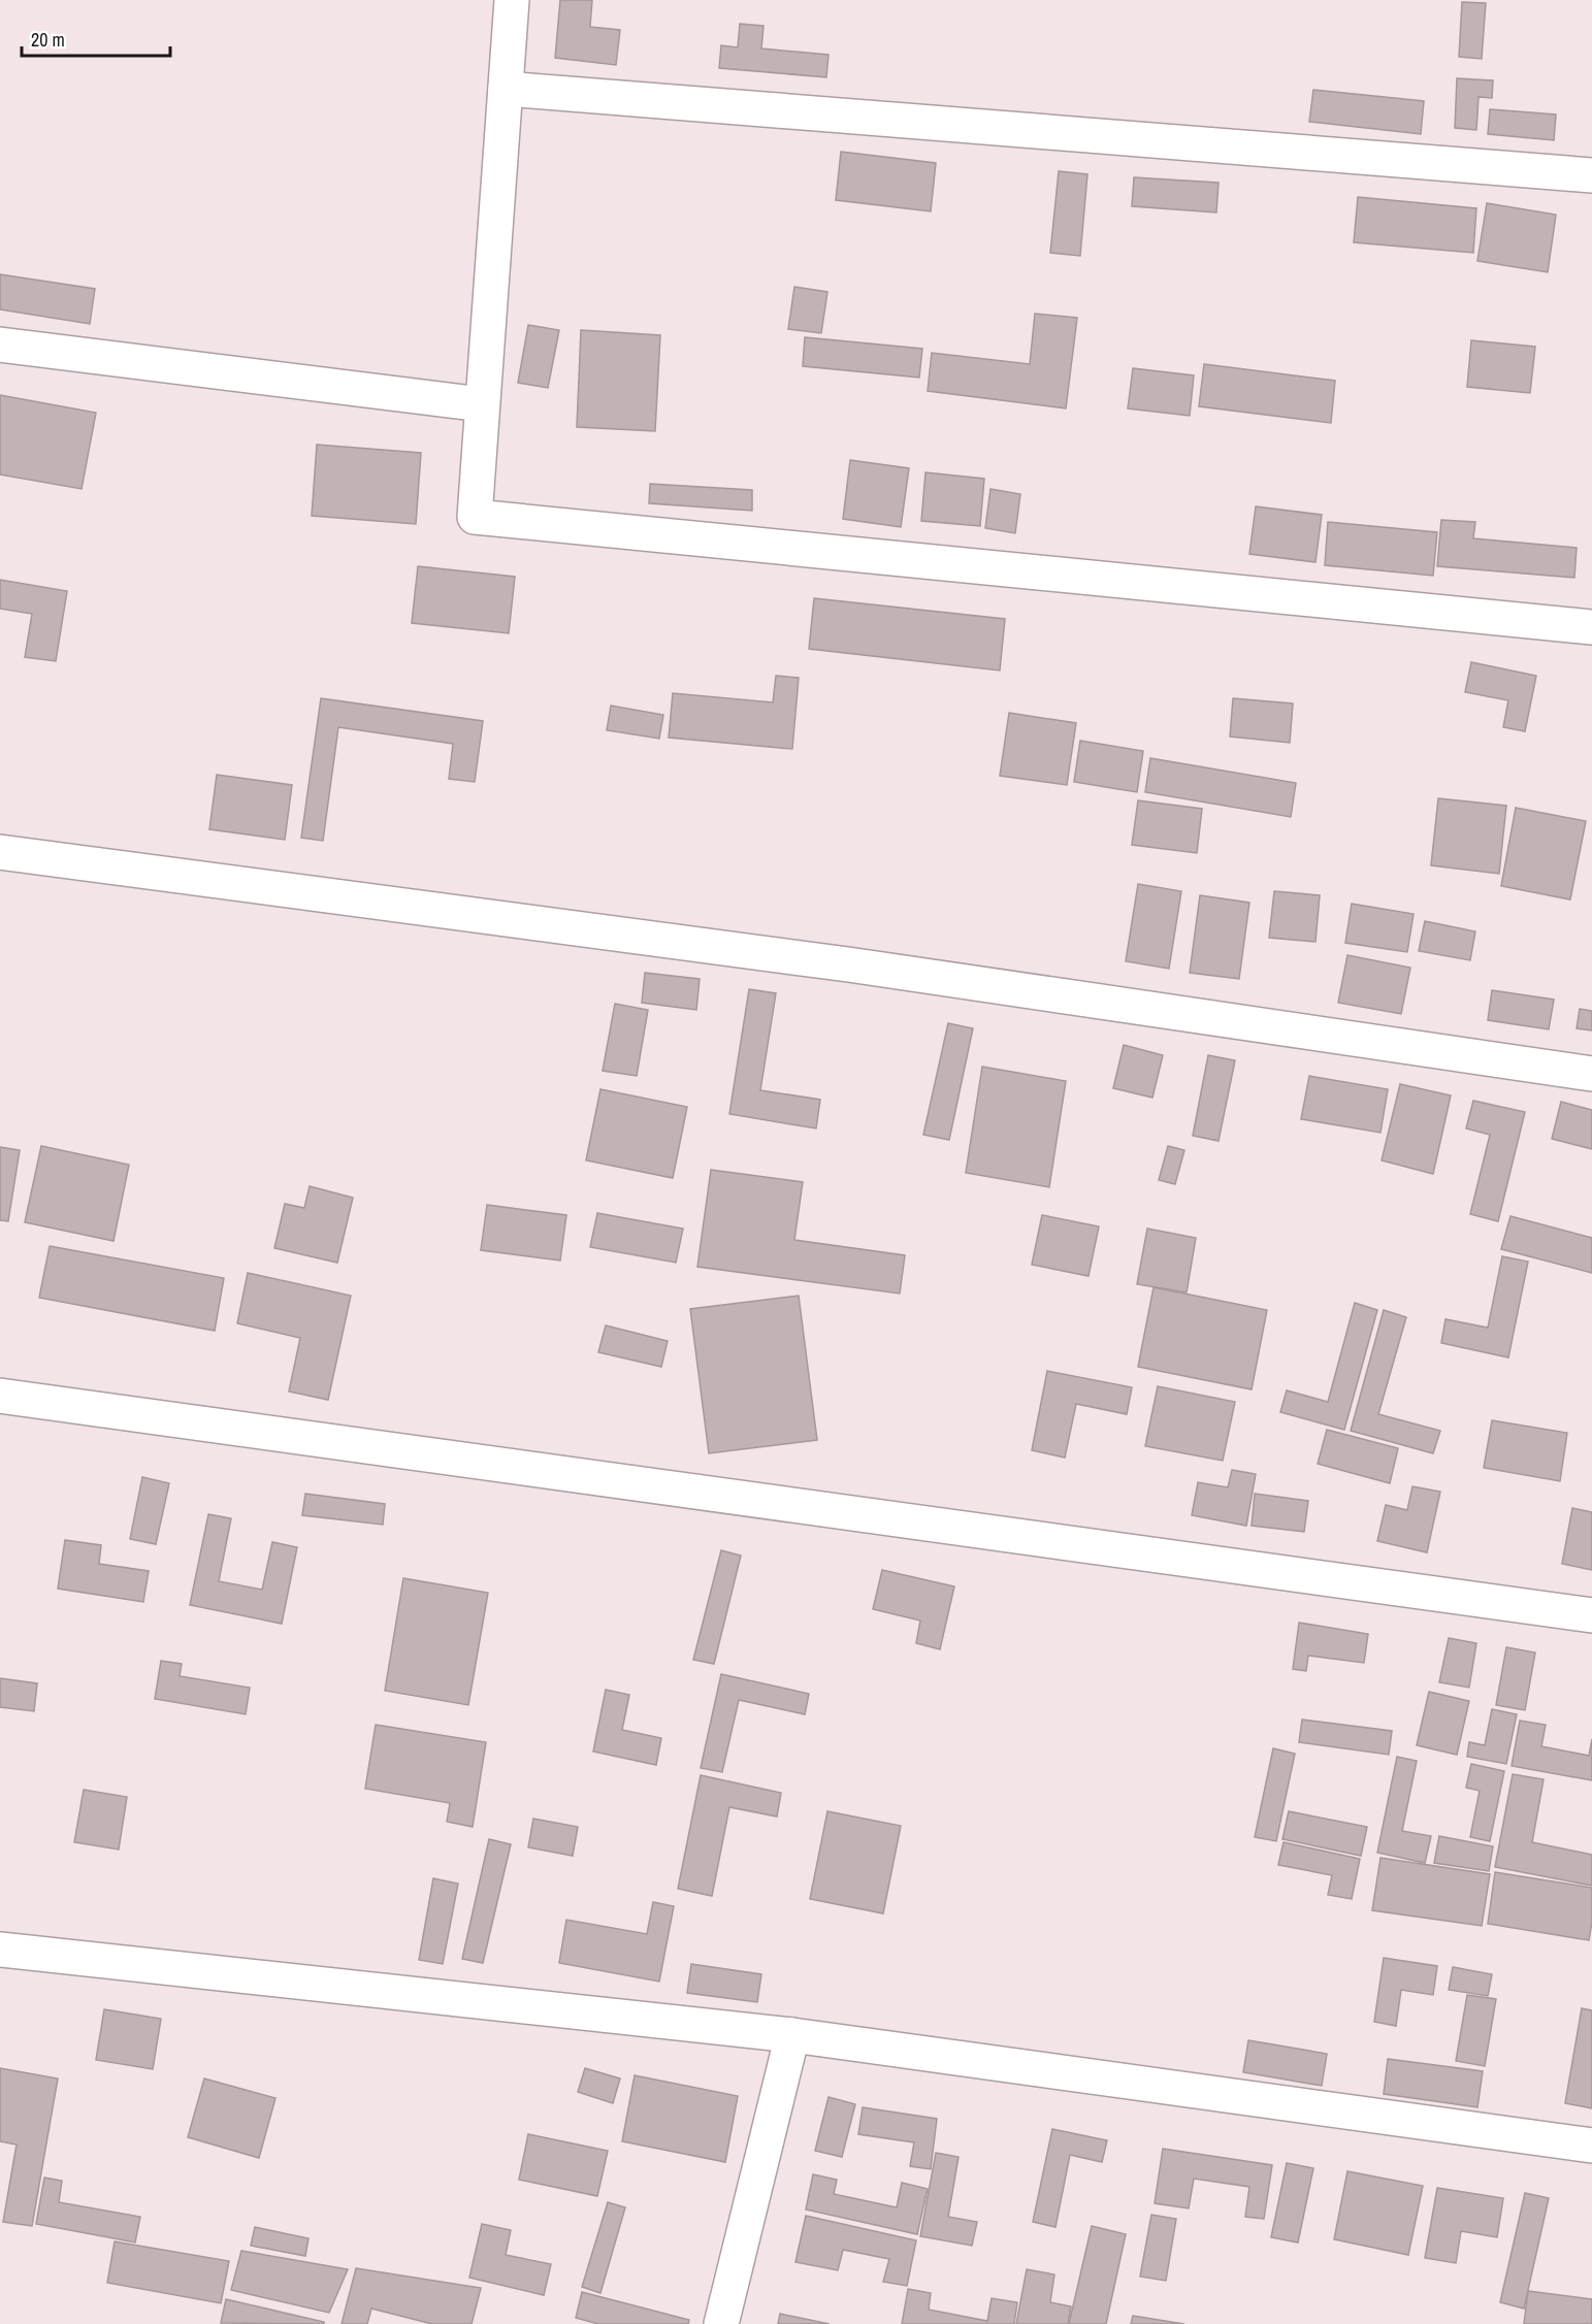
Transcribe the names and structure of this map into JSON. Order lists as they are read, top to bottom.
{
  "scale_bar": "20 m"
}
